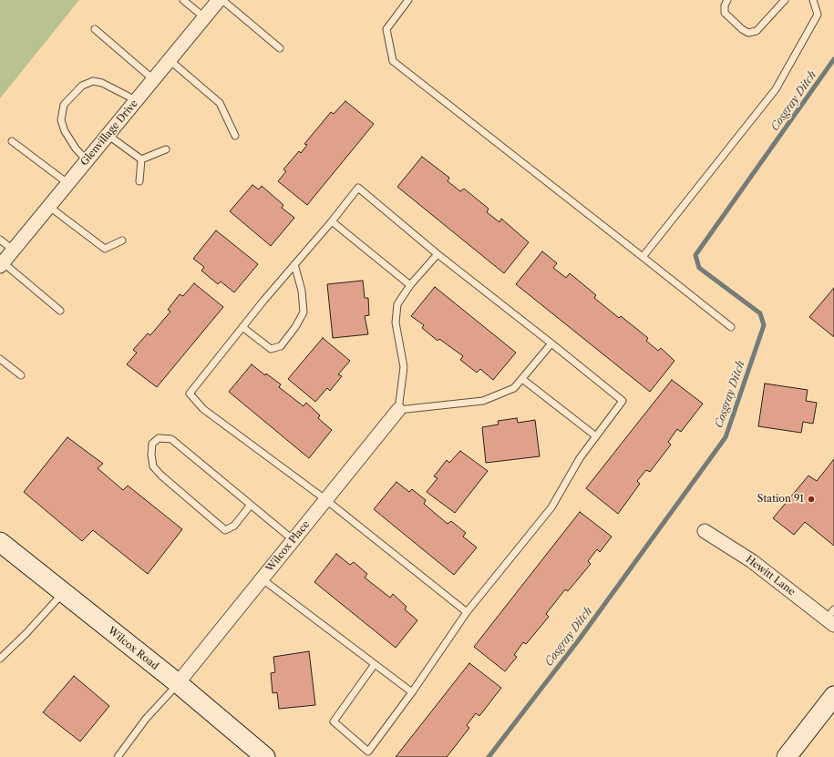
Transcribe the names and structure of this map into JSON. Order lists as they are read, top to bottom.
{
  "streets": {
    "street": [
      "Glenvillage Drive",
      "Wilcox Place",
      "Hewitt Lane",
      "Wilcox Road"
    ]
  },
  "crossings": [
    ["Wilcox Place", "Wilcox Road"]
  ],
  "water": ["Cosgray Ditch"],
  "places": ["Station 91"]
}
